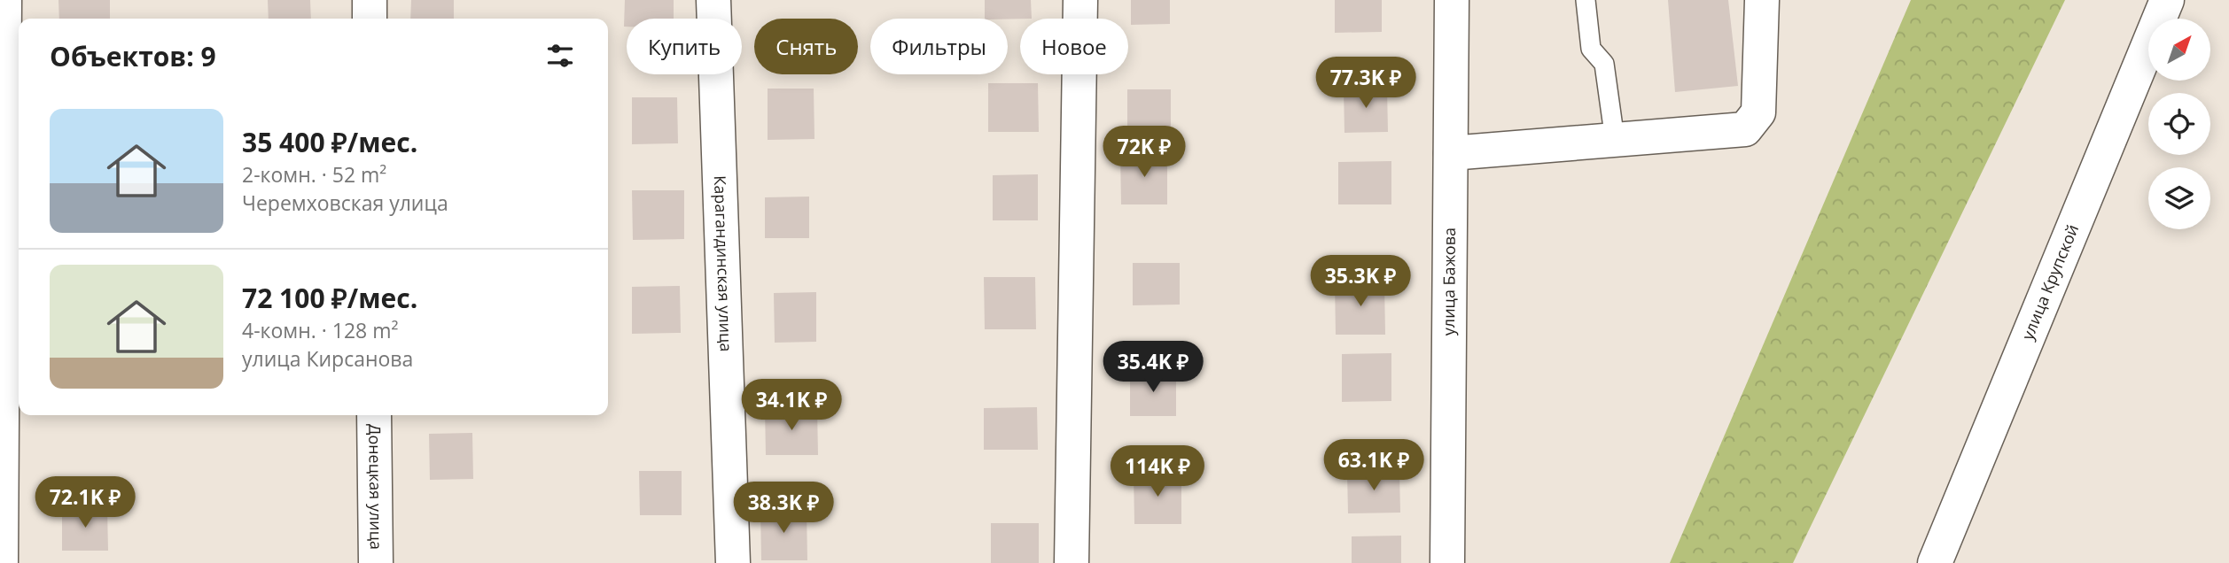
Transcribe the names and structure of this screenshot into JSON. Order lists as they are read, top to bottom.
{
  "streets": {
    "street": [
      "Карагандинская улица",
      "улица Бажова",
      "улица Крупской",
      "Донецкая улица"
    ]
  },
  "north": "top right",
  "page": {
    "chip": [
      "Купить",
      "Снять",
      "Фильтры",
      "Новое"
    ],
    "heading": "Объектов: 9",
    "price": [
      "77.3K ₽",
      "72K ₽",
      "35.3K ₽",
      "35.4K ₽",
      "34.1K ₽",
      "63.1K ₽",
      "114K ₽",
      "72.1K ₽",
      "38.3K ₽"
    ],
    "list": [
      {
        "name": "35 400 ₽/мес.",
        "note": "2-комн. · 52 m² · Черемховская улица"
      },
      {
        "name": "72 100 ₽/мес.",
        "note": "4-комн. · 128 m² · улица Кирсанова"
      }
    ]
  }
}
